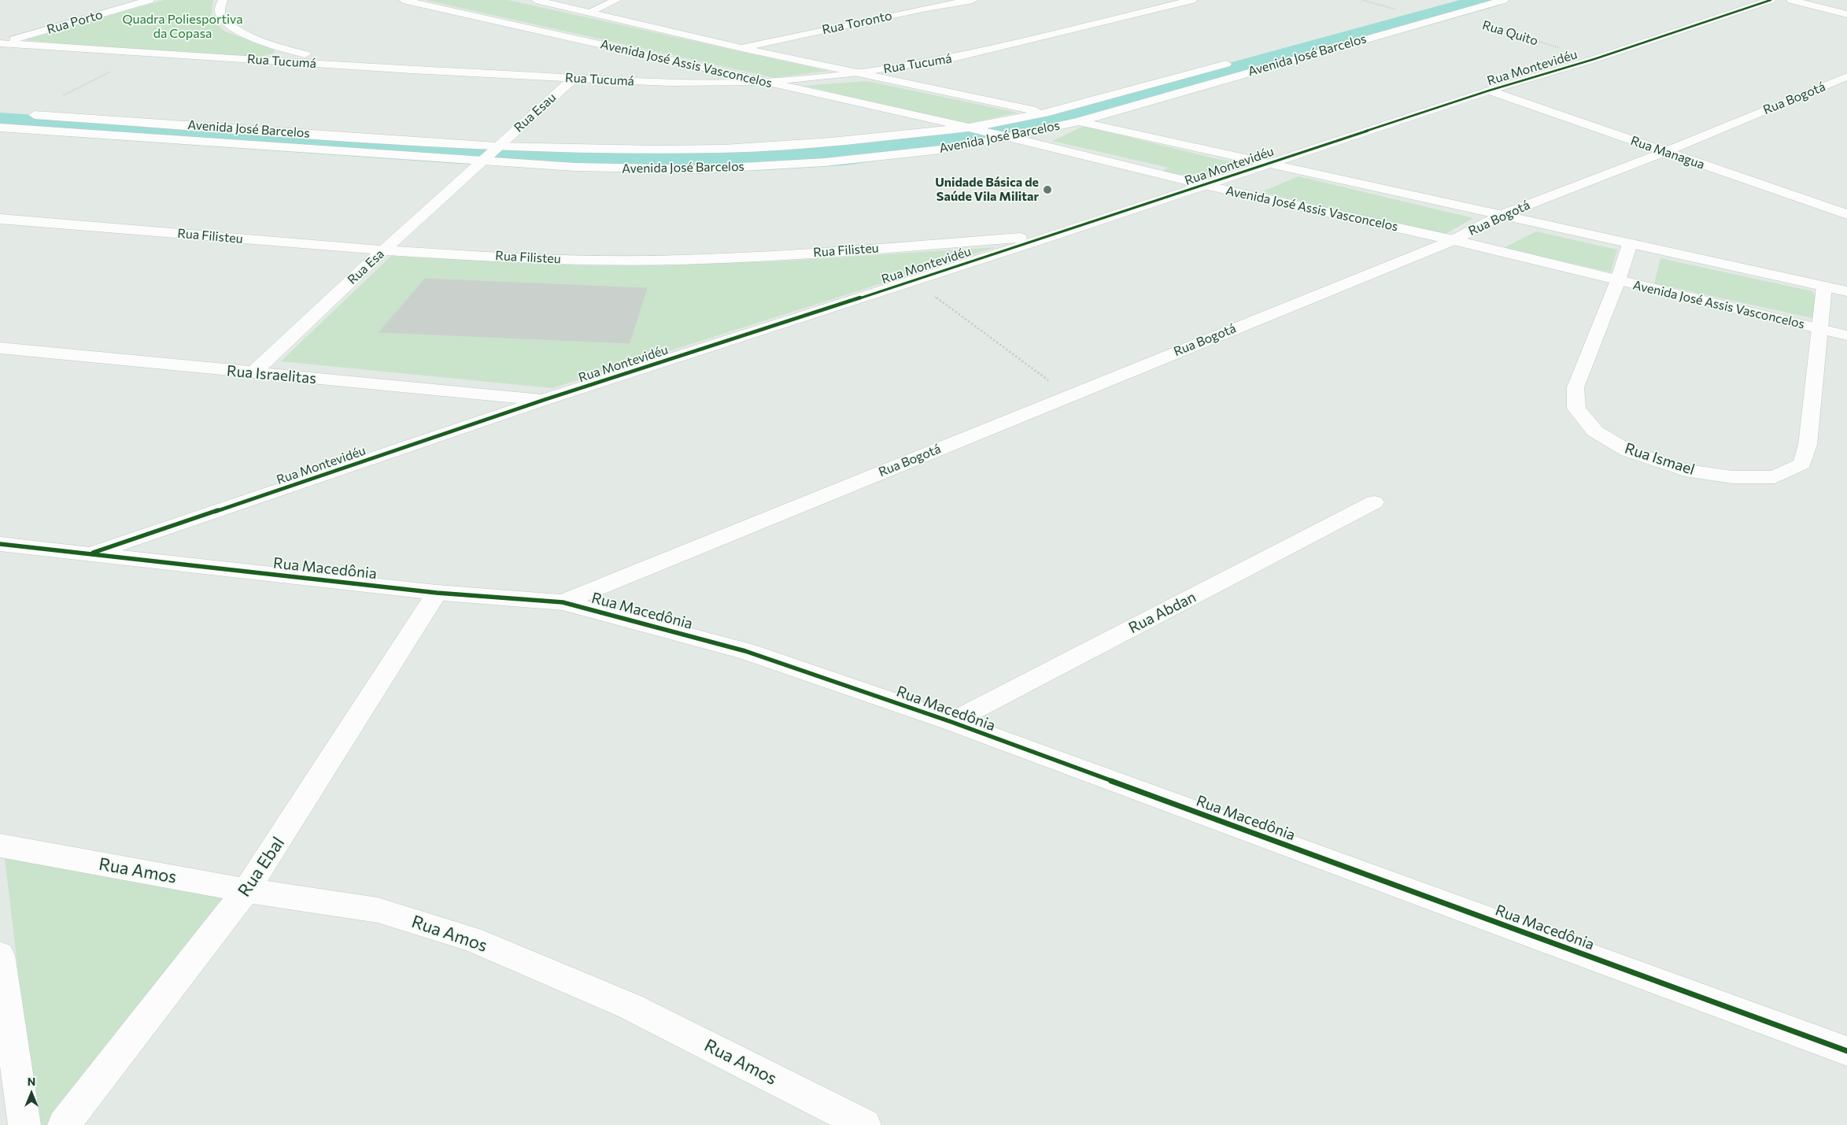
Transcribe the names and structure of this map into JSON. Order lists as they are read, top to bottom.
{
  "streets": {
    "street": [
      "Rua Porto",
      "Rua Toronto",
      "Avenida José Barcelos",
      "Rua Tucumá",
      "Avenida José Assis Vasconcelos",
      "Rua Montevidéu",
      "Rua Bogotá",
      "Rua Esau",
      "Rua Managua",
      "Rua Filisteu",
      "Rua Esa",
      "Rua Israelitas",
      "Rua Ismael",
      "Rua Macedônia",
      "Rua Abdan",
      "Rua Ebal",
      "Rua Amos"
    ],
    "path": ["Rua Quito"]
  },
  "crossings": [
    ["Rua Porto", "Rua Tucumá"],
    ["Rua Toronto", "Avenida José Assis Vasconcelos"],
    ["Rua Quito", "Avenida José Barcelos"],
    ["Rua Quito", "Rua Montevidéu"],
    ["Avenida José Barcelos", "Avenida José Assis Vasconcelos"],
    ["Avenida José Barcelos", "Rua Esau"],
    ["Avenida José Barcelos", "Rua Esa"],
    ["Rua Tucumá", "Avenida José Assis Vasconcelos"],
    ["Rua Tucumá", "Rua Esau"],
    ["Avenida José Assis Vasconcelos", "Rua Montevidéu"],
    ["Avenida José Assis Vasconcelos", "Rua Bogotá"],
    ["Avenida José Assis Vasconcelos", "Rua Ismael"],
    ["Rua Montevidéu", "Rua Managua"],
    ["Rua Montevidéu", "Rua Filisteu"],
    ["Rua Montevidéu", "Rua Israelitas"],
    ["Rua Montevidéu", "Rua Macedônia"],
    ["Rua Bogotá", "Rua Managua"],
    ["Rua Bogotá", "Rua Macedônia"],
    ["Rua Esau", "Rua Esa"],
    ["Rua Filisteu", "Rua Esa"],
    ["Rua Esa", "Rua Israelitas"],
    ["Rua Macedônia", "Rua Abdan"],
    ["Rua Macedônia", "Rua Ebal"],
    ["Rua Ebal", "Rua Amos"]
  ],
  "parks": ["Quadra Poliesportiva da Copasa"],
  "places": ["Unidade Básica de Saúde Vila Militar"],
  "north": "top"
}
